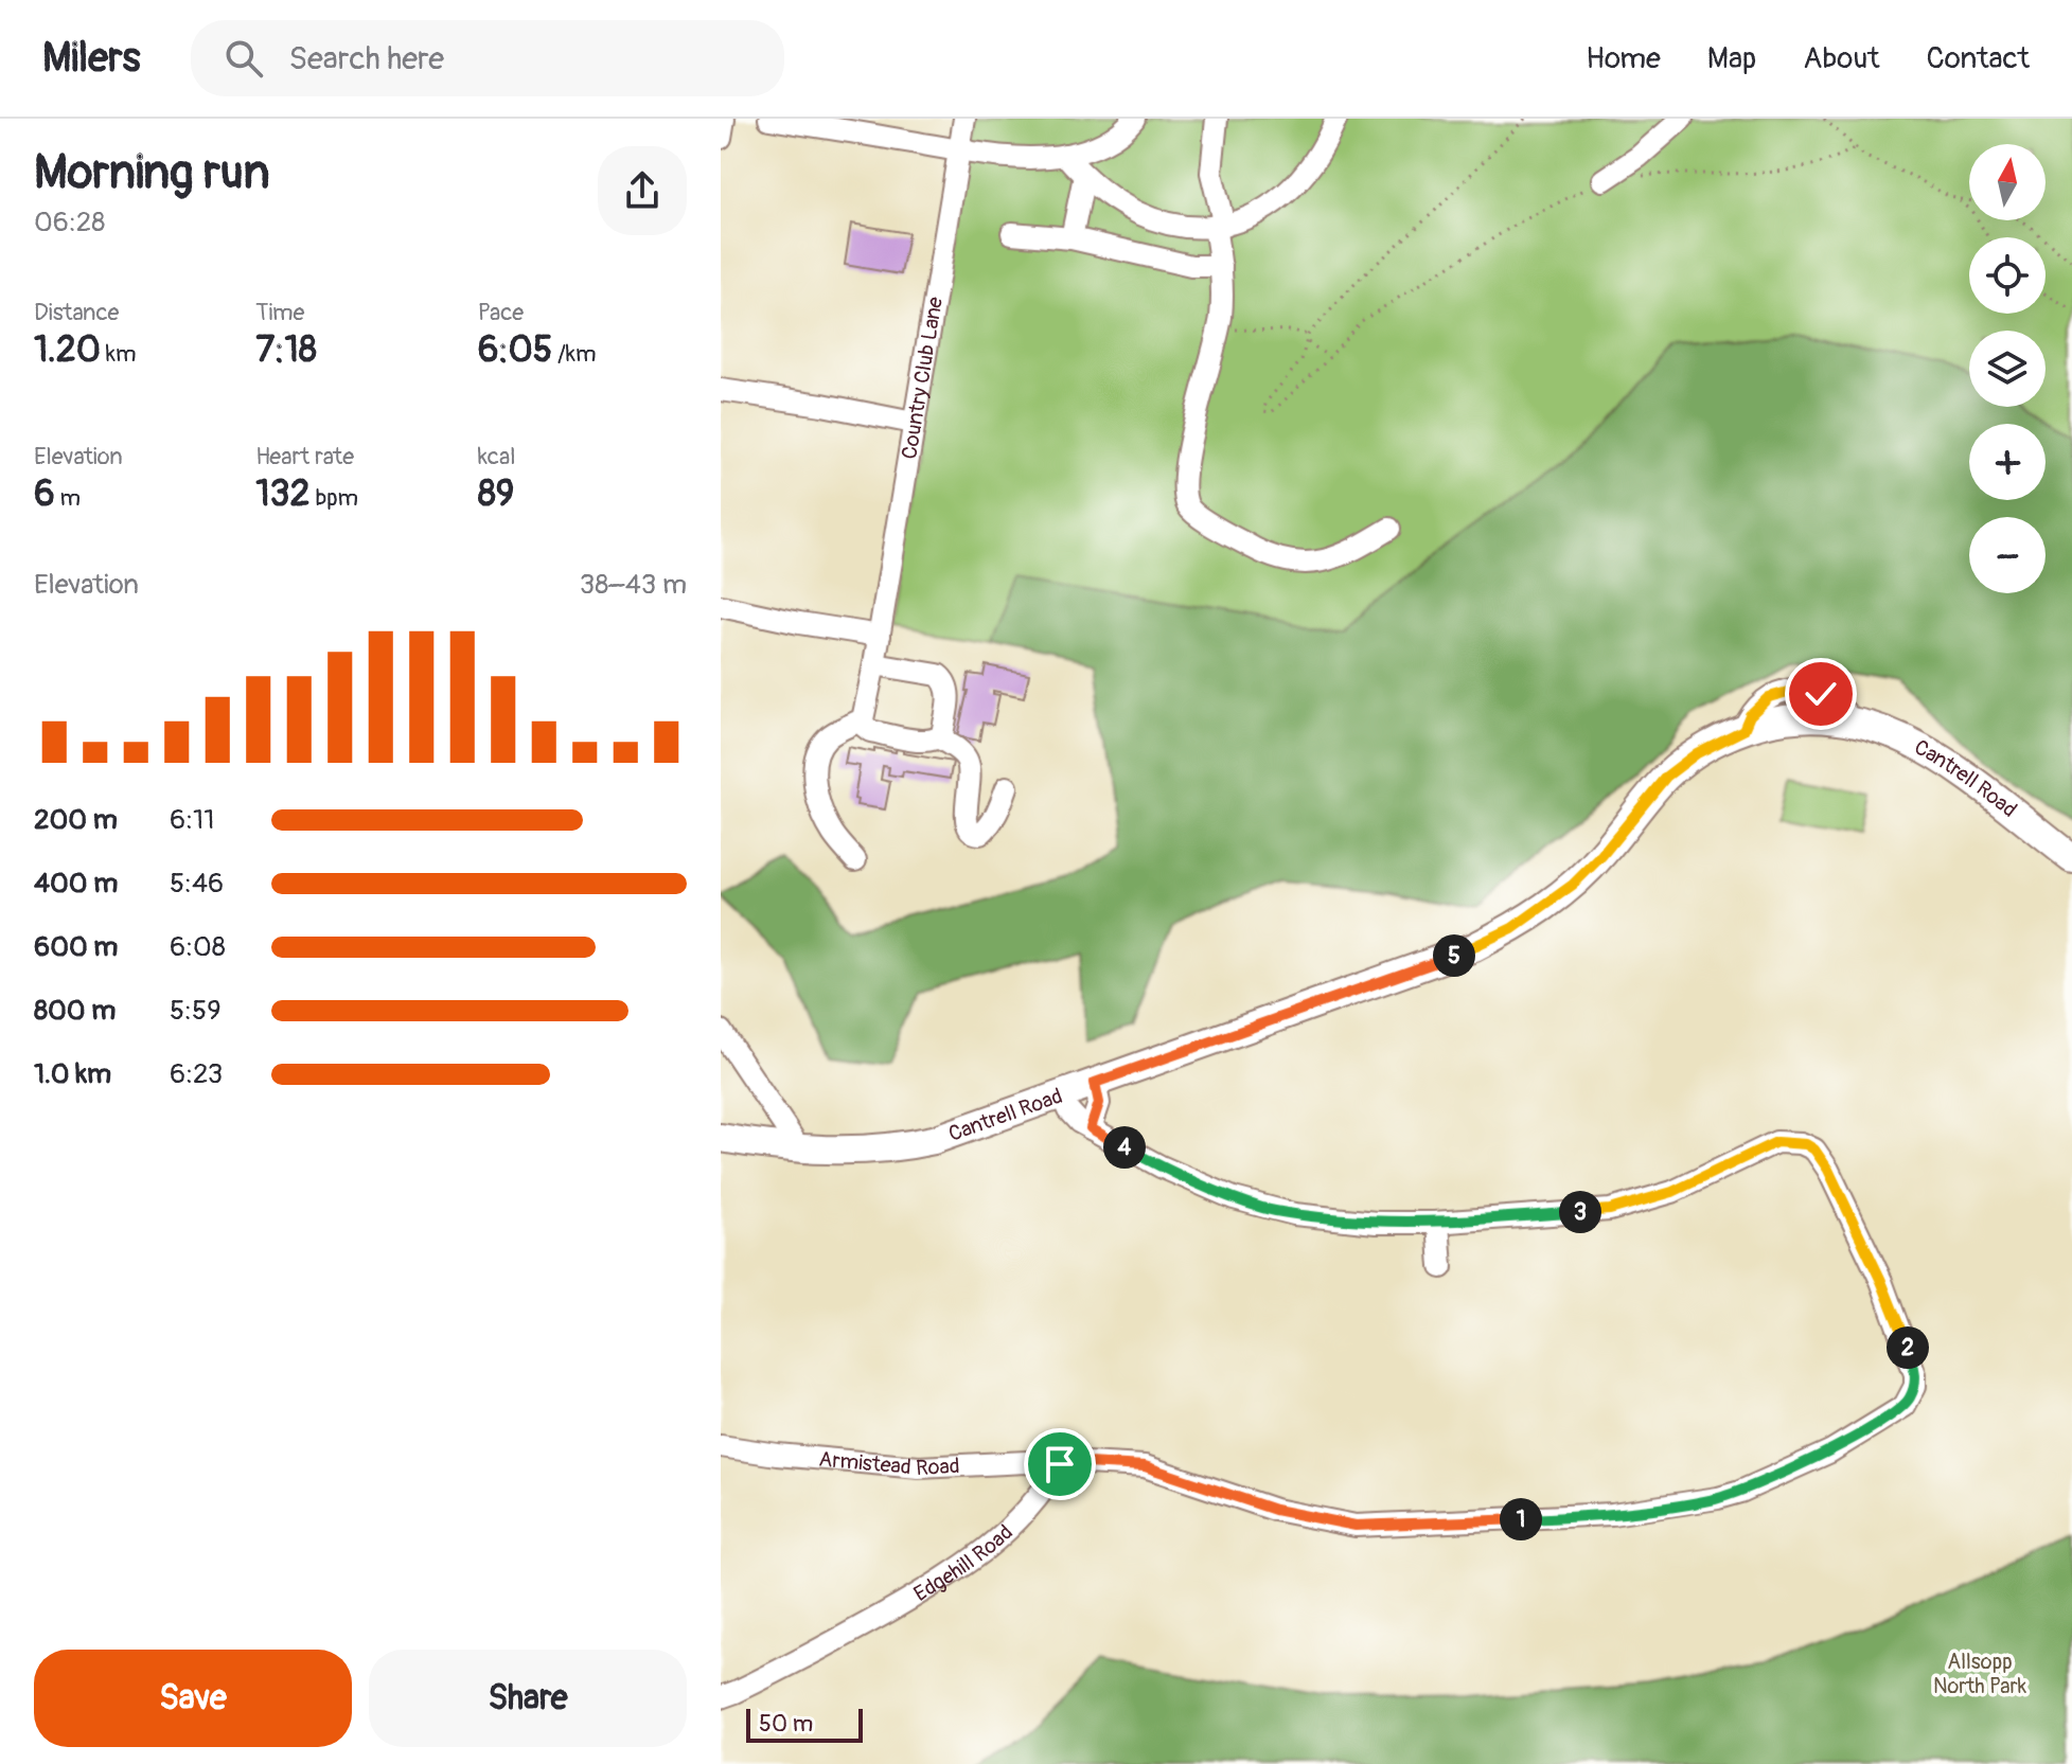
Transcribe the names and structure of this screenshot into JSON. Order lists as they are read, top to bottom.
{
  "streets": {
    "main road": ["Cantrell Road"],
    "street": ["Country Club Lane", "Armistead Road", "Edgehill Road"]
  },
  "crossings": [
    ["Armistead Road", "Edgehill Road"]
  ],
  "parks": ["Allsopp North Park"],
  "scale_bar": "50 m",
  "north": "top",
  "page": {
    "header": "Milers",
    "search": "Search here",
    "nav": [
      "Home",
      "Map",
      "About",
      "Contact"
    ],
    "heading": ["Morning run", "06:28"],
    "map_buttons": ["+", "−"],
    "stats": [
      ["Distance", "1.20 km"],
      ["Time", "7:18"],
      ["Pace", "6:05 /km"],
      ["Elevation", "6 m"],
      ["Heart rate", "132 bpm"],
      ["kcal", "89"]
    ],
    "chart": ["Elevation", "38–43 m"],
    "list": [
      {
        "name": "200 m",
        "note": "6:11"
      },
      {
        "name": "400 m",
        "note": "5:46"
      },
      {
        "name": "600 m",
        "note": "6:08"
      },
      {
        "name": "800 m",
        "note": "5:59"
      },
      {
        "name": "1.0 km",
        "note": "6:23"
      }
    ],
    "pins": [
      "5",
      "4",
      "3",
      "2",
      "1"
    ],
    "buttons": ["Save", "Share"],
    "scale": "50 m"
  }
}
